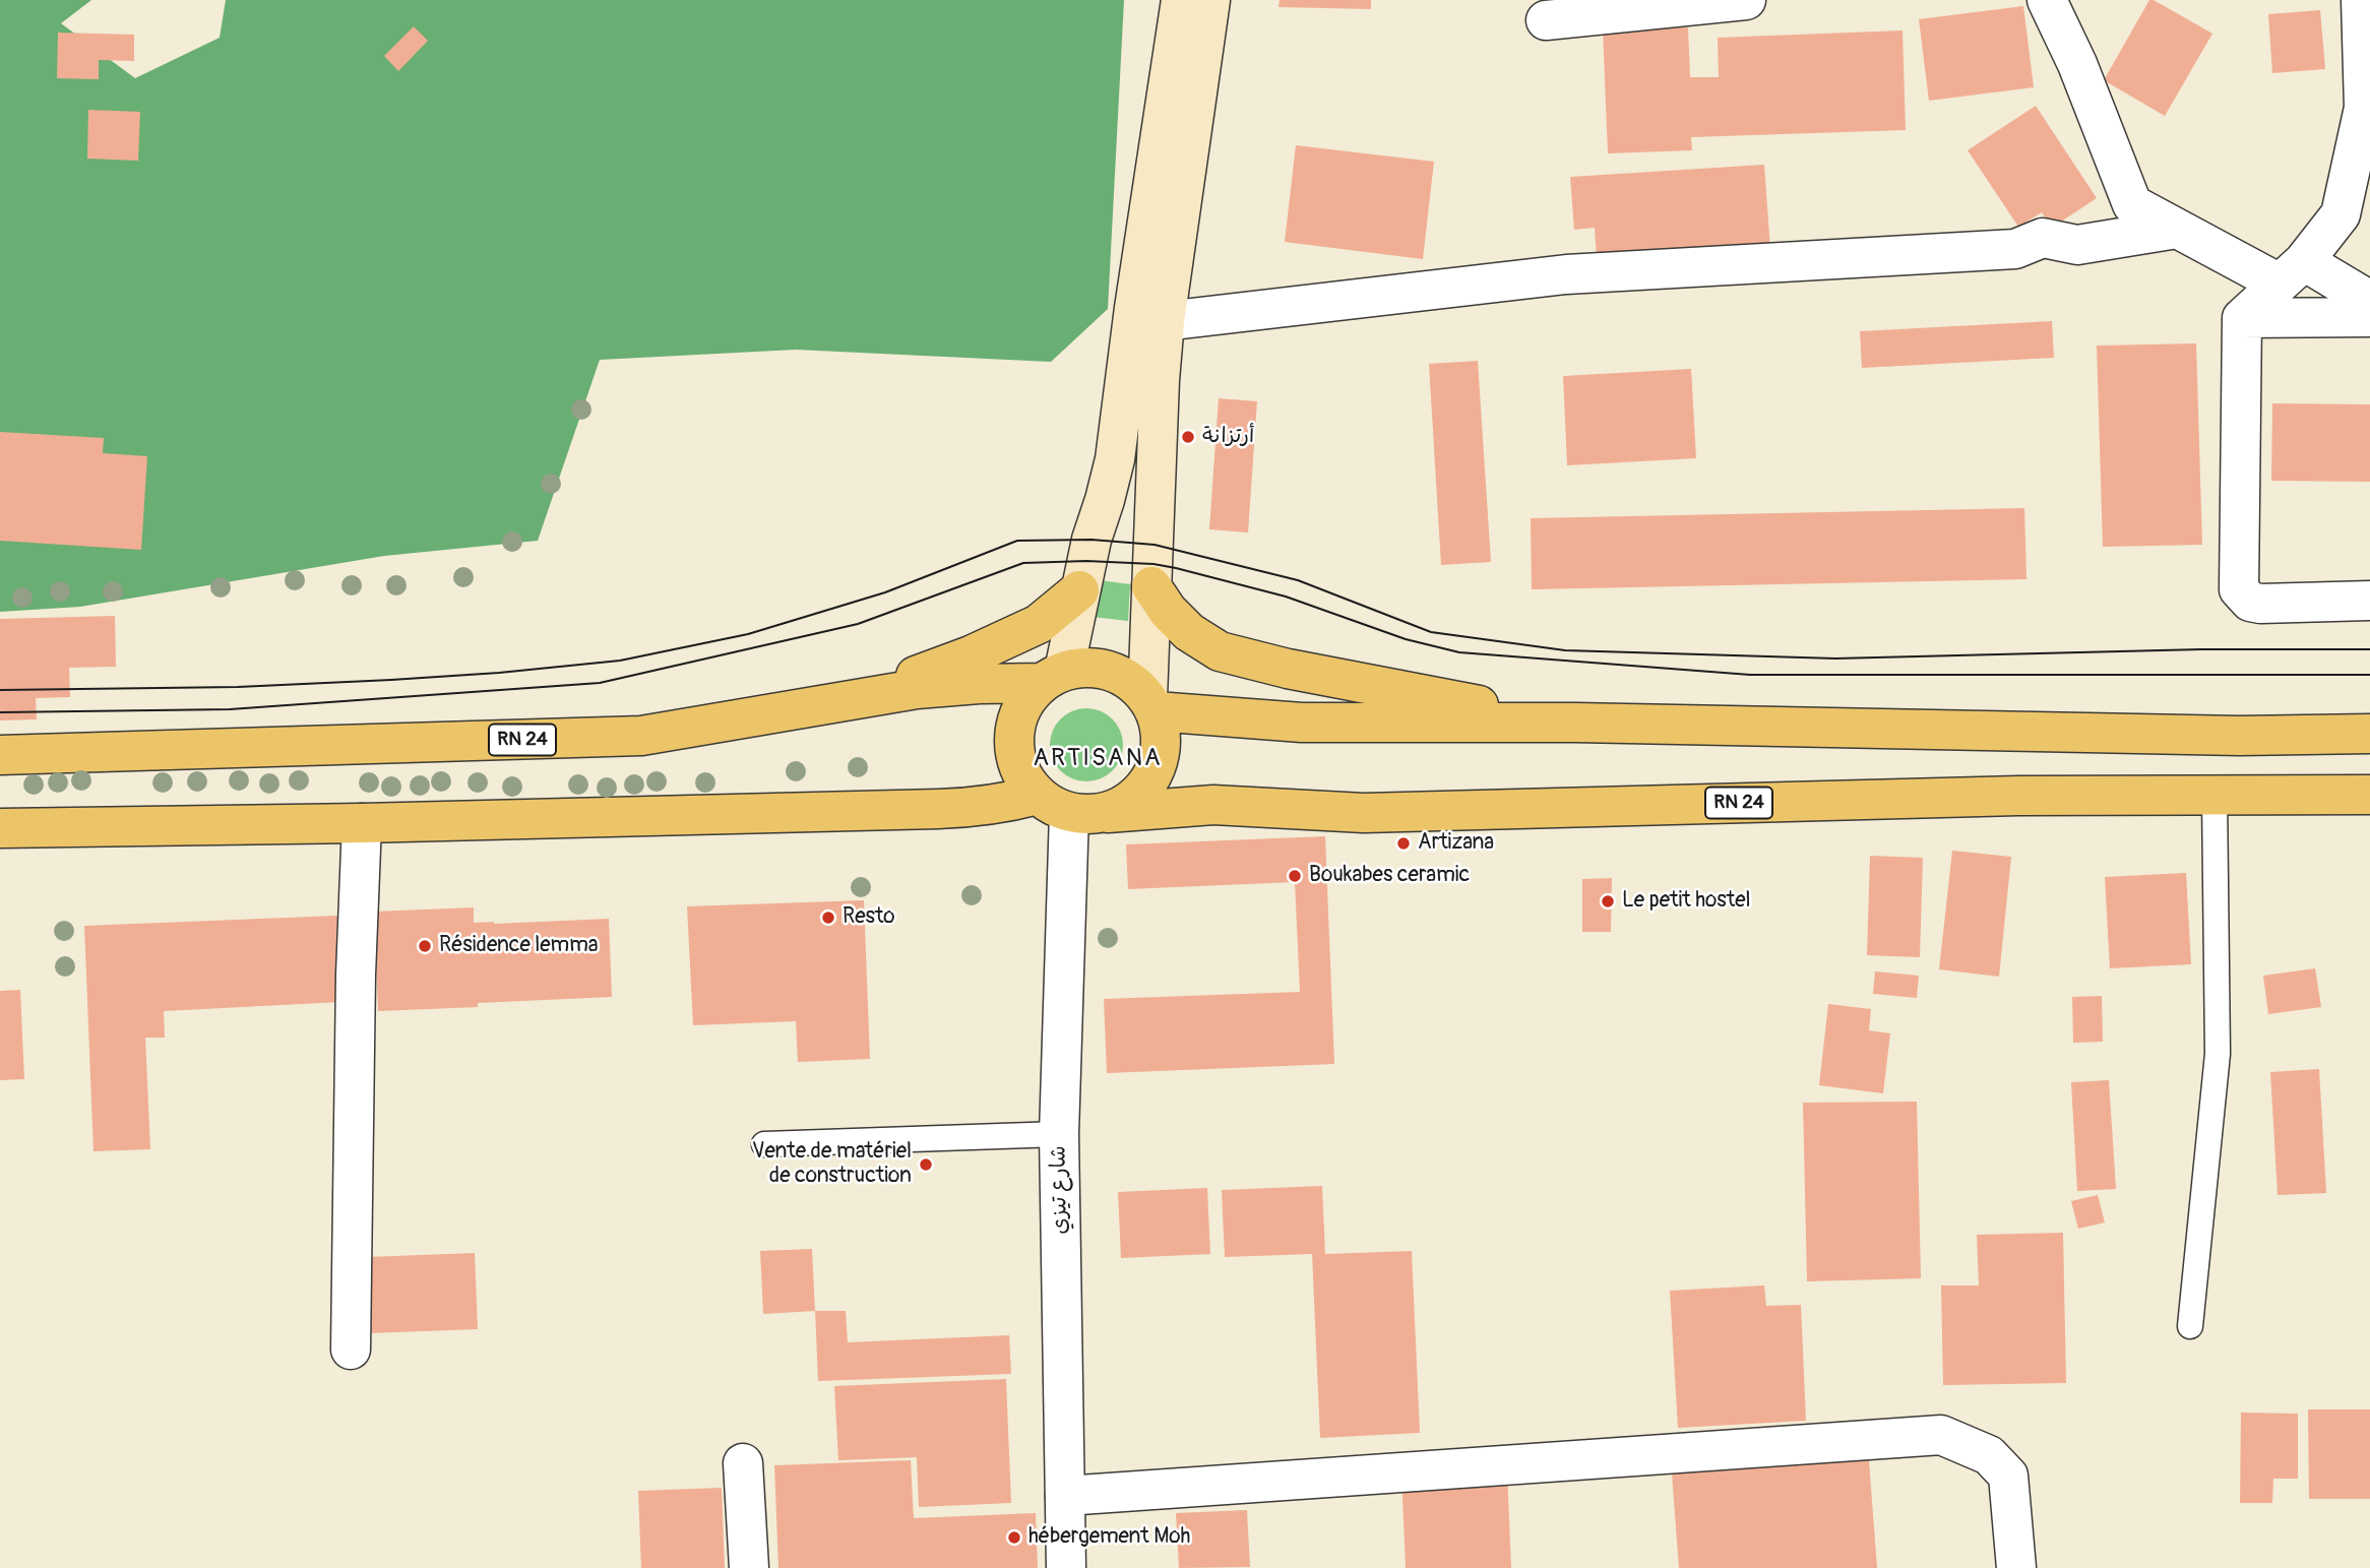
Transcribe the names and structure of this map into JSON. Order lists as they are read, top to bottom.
{
  "streets": {
    "main road": ["RN 24"],
    "street": ["شارع تيزي"]
  },
  "crossings": [
    ["RN 24", "شارع تيزي"]
  ],
  "districts": ["ARTISANA"],
  "places": [
    "أرتزانة",
    "Artizana",
    "Boukabes ceramic",
    "Le petit hostel",
    "Resto",
    "Résidence lemma",
    "Vente de matériel de construction",
    "hébergement Moh"
  ]
}
